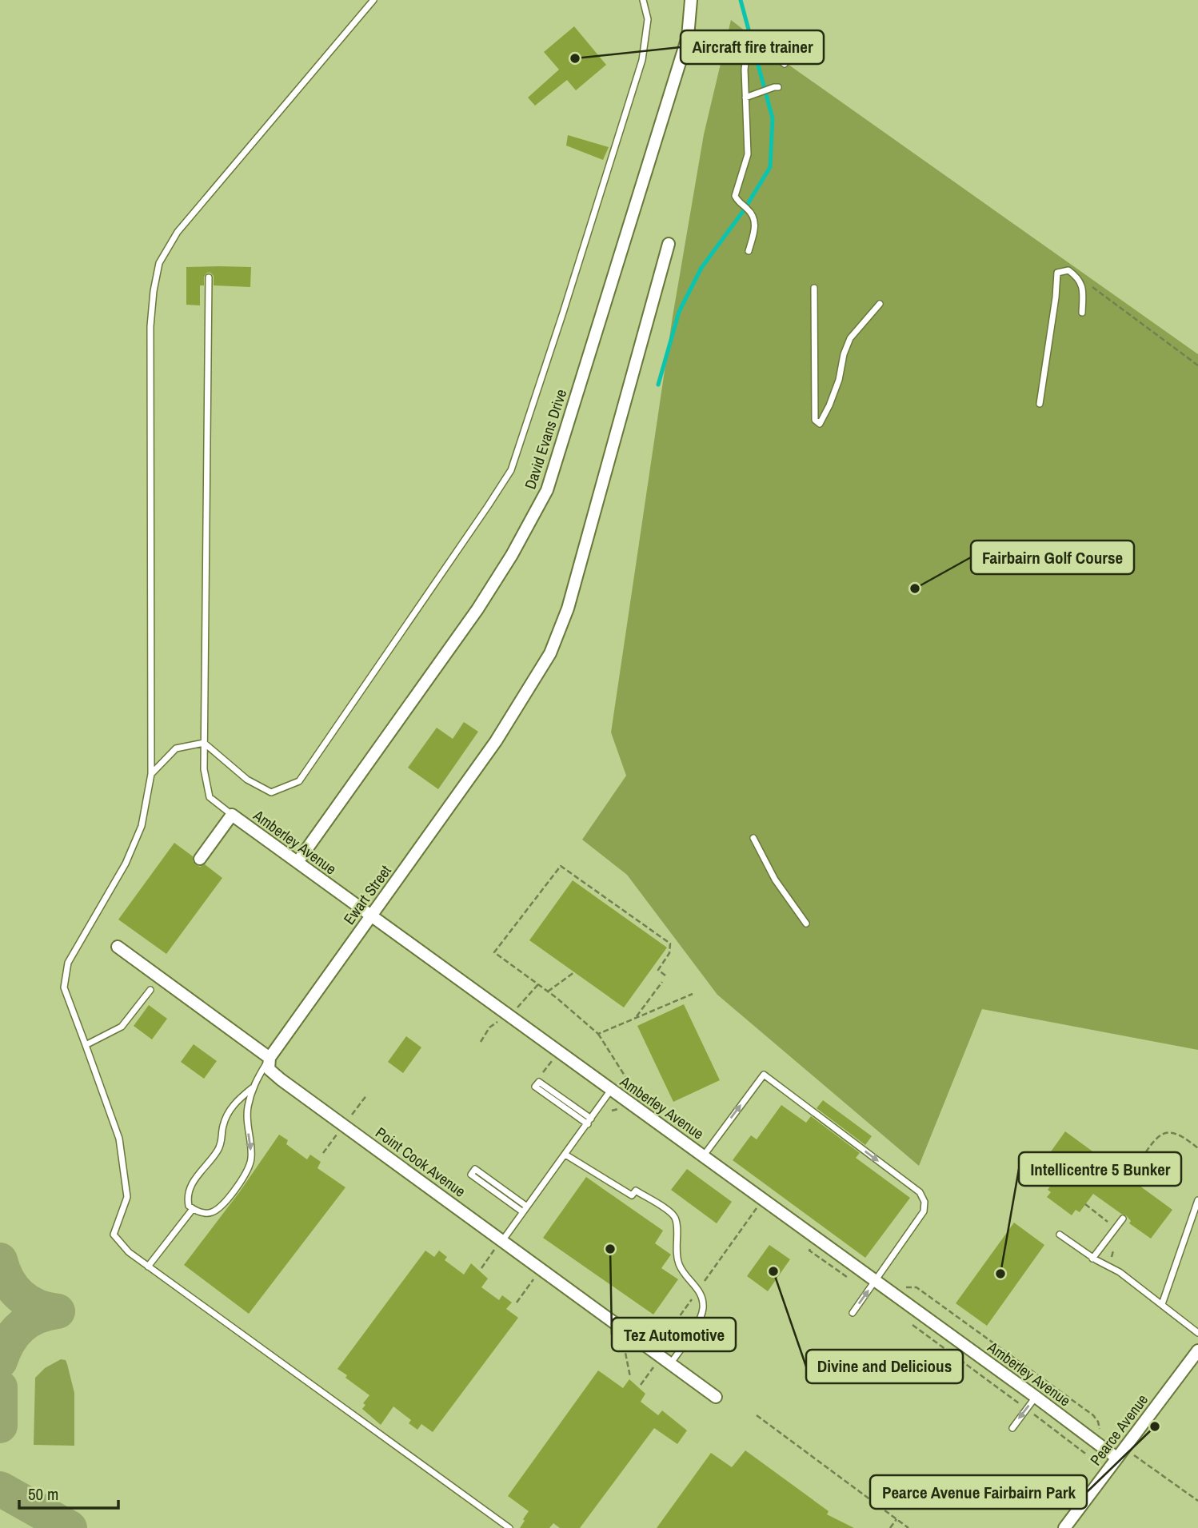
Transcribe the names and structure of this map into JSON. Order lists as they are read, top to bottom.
{
  "streets": {
    "street": [
      "David Evans Drive",
      "Amberley Avenue",
      "Ewart Street",
      "Point Cook Avenue",
      "Pearce Avenue"
    ]
  },
  "crossings": [
    ["David Evans Drive", "Amberley Avenue"],
    ["Amberley Avenue", "Ewart Street"],
    ["Amberley Avenue", "Pearce Avenue"],
    ["Ewart Street", "Point Cook Avenue"]
  ],
  "places": [
    "Aircraft fire trainer",
    "Fairbairn Golf Course",
    "Tez Automotive",
    "Divine and Delicious",
    "Intellicentre 5 Bunker",
    "Pearce Avenue Fairbairn Park"
  ],
  "scale_bar": "50 m"
}
